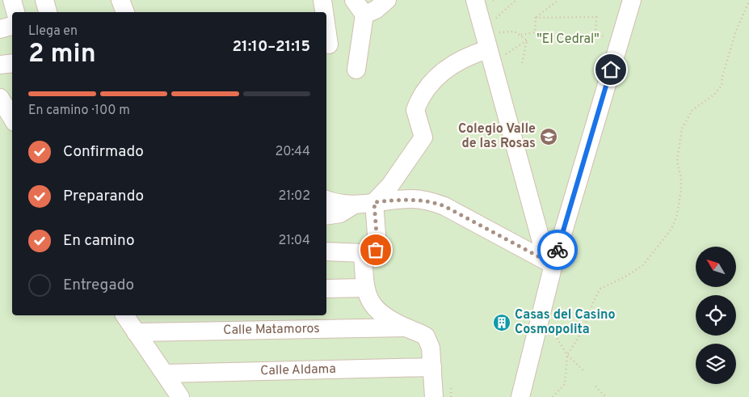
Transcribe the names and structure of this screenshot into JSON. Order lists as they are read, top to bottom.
{
  "streets": {
    "street": ["Calle Matamoros", "Calle Aldama"]
  },
  "parks": ["\"El Cedral\""],
  "places": {
    "school or university": ["Colegio Valle de las Rosas"],
    "building": ["Casas del Casino Cosmopolita"]
  },
  "north": "top left",
  "page": {
    "heading": ["2 min", "Llega en", "21:10–21:15"],
    "bar": "En camino · 100 m",
    "list": [
      ["Confirmado", "20:44"],
      ["Preparando", "21:02"],
      ["En camino", "21:04"],
      "Entregado"
    ]
  }
}
